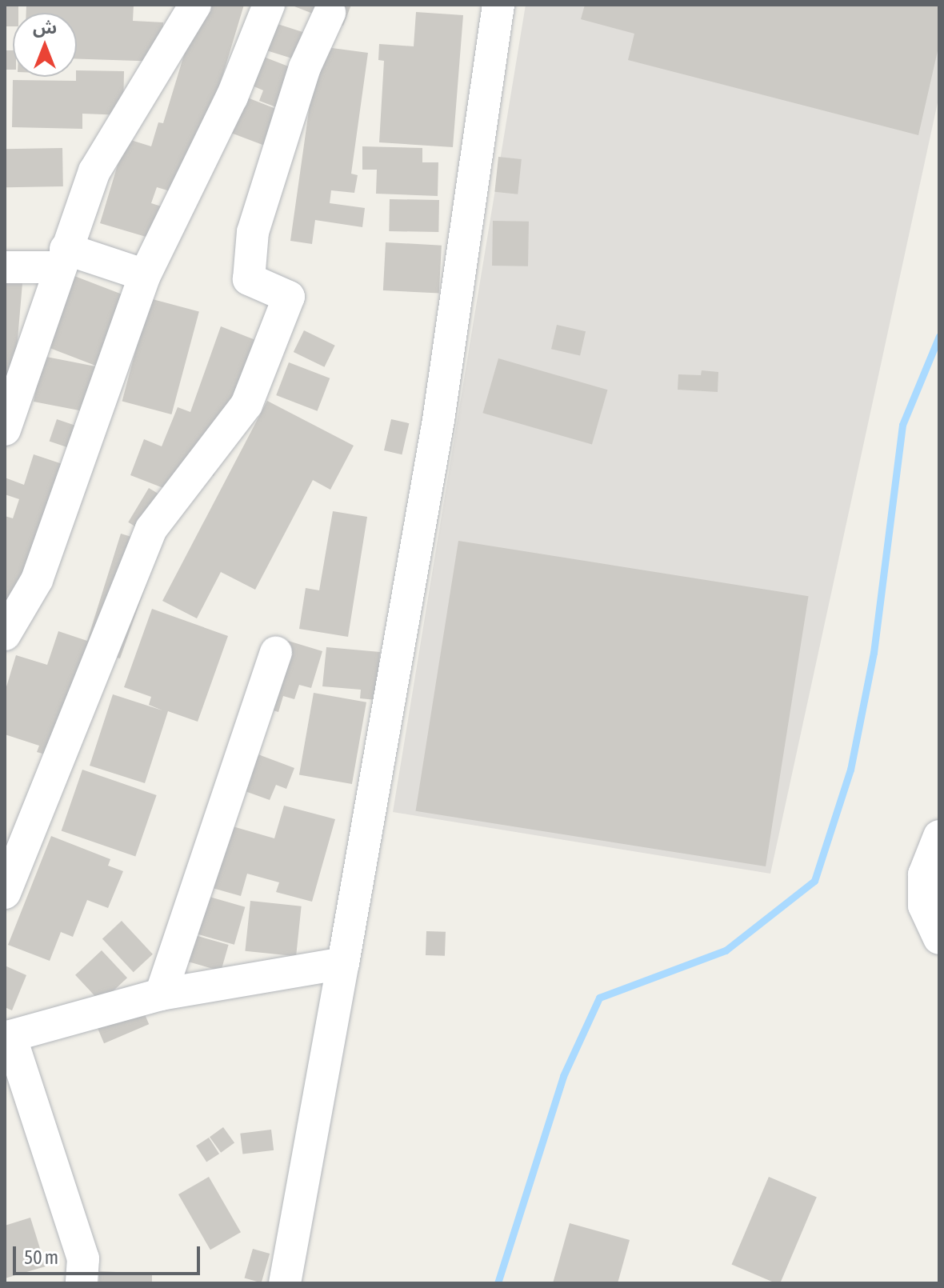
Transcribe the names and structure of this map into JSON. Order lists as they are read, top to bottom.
{
  "scale_bar": "50 m",
  "north": "top"
}
